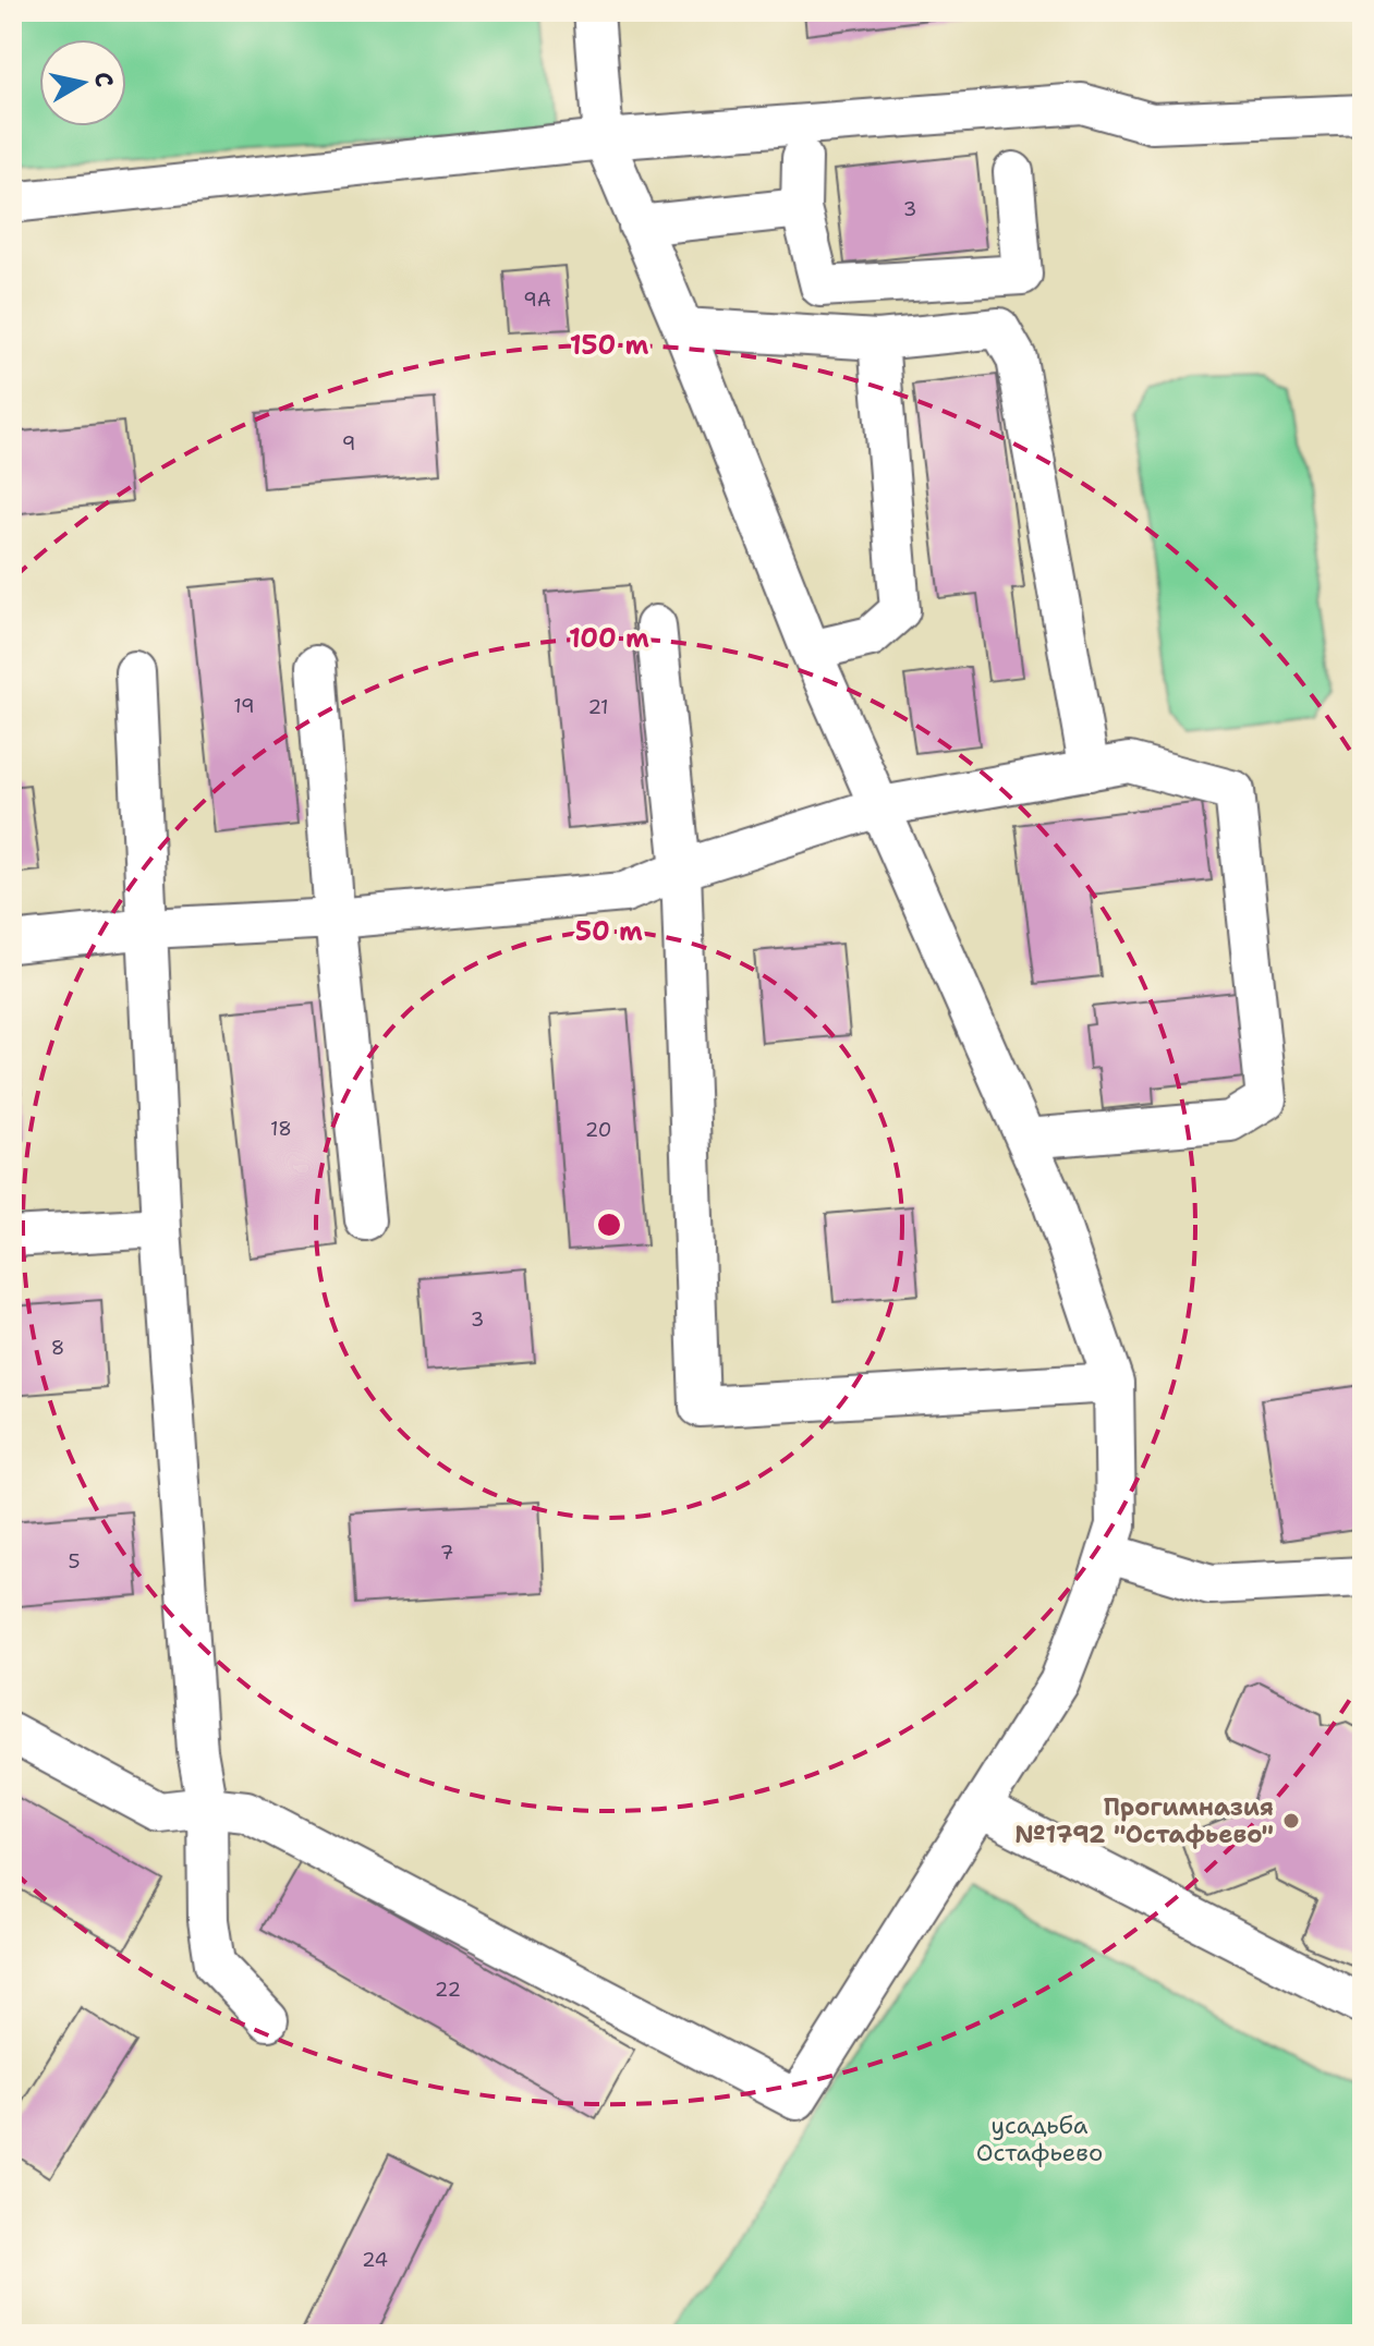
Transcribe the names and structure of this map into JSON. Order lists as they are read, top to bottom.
{
  "parks": ["усадьба Остафьево"],
  "places": ["Прогимназия №1792 \"Остафьево\""],
  "house_numbers": [
    "3",
    "9А",
    "9",
    "19",
    "21",
    "18",
    "20",
    "3",
    "8",
    "7",
    "5",
    "22",
    "24"
  ],
  "north": "right",
  "rings": ["150 m", "100 m", "50 m"]
}
